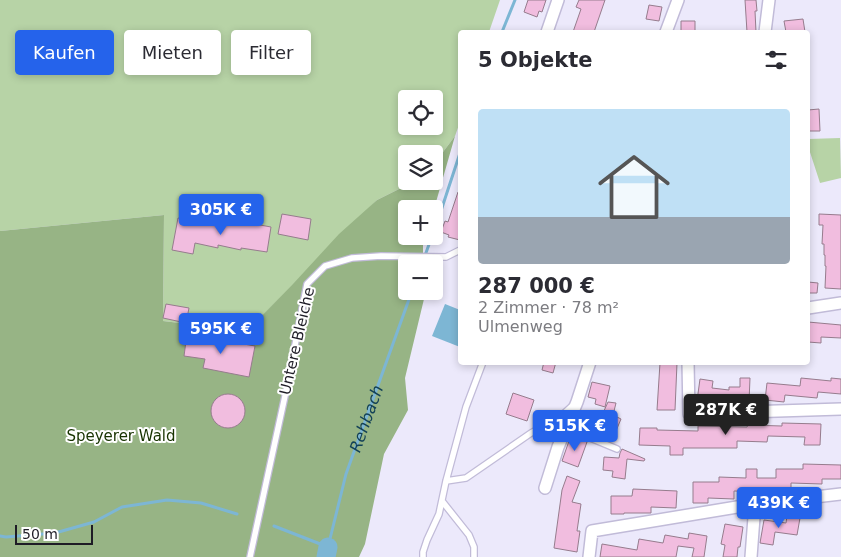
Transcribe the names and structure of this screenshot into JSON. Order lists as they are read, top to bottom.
{
  "streets": {
    "lane": ["Untere Bleiche"]
  },
  "water": ["Rehbach"],
  "parks": ["Speyerer Wald"],
  "scale_bar": "50 m",
  "page": {
    "chip": ["Kaufen", "Mieten", "Filter"],
    "heading": "5 Objekte",
    "map_buttons": ["+", "−"],
    "list": [
      {
        "name": "287 000 €",
        "note": "2 Zimmer · 78 m² · Ulmenweg"
      }
    ],
    "price": [
      "305K €",
      "595K €",
      "287K €",
      "515K €",
      "439K €"
    ],
    "scale": "50 m"
  }
}
